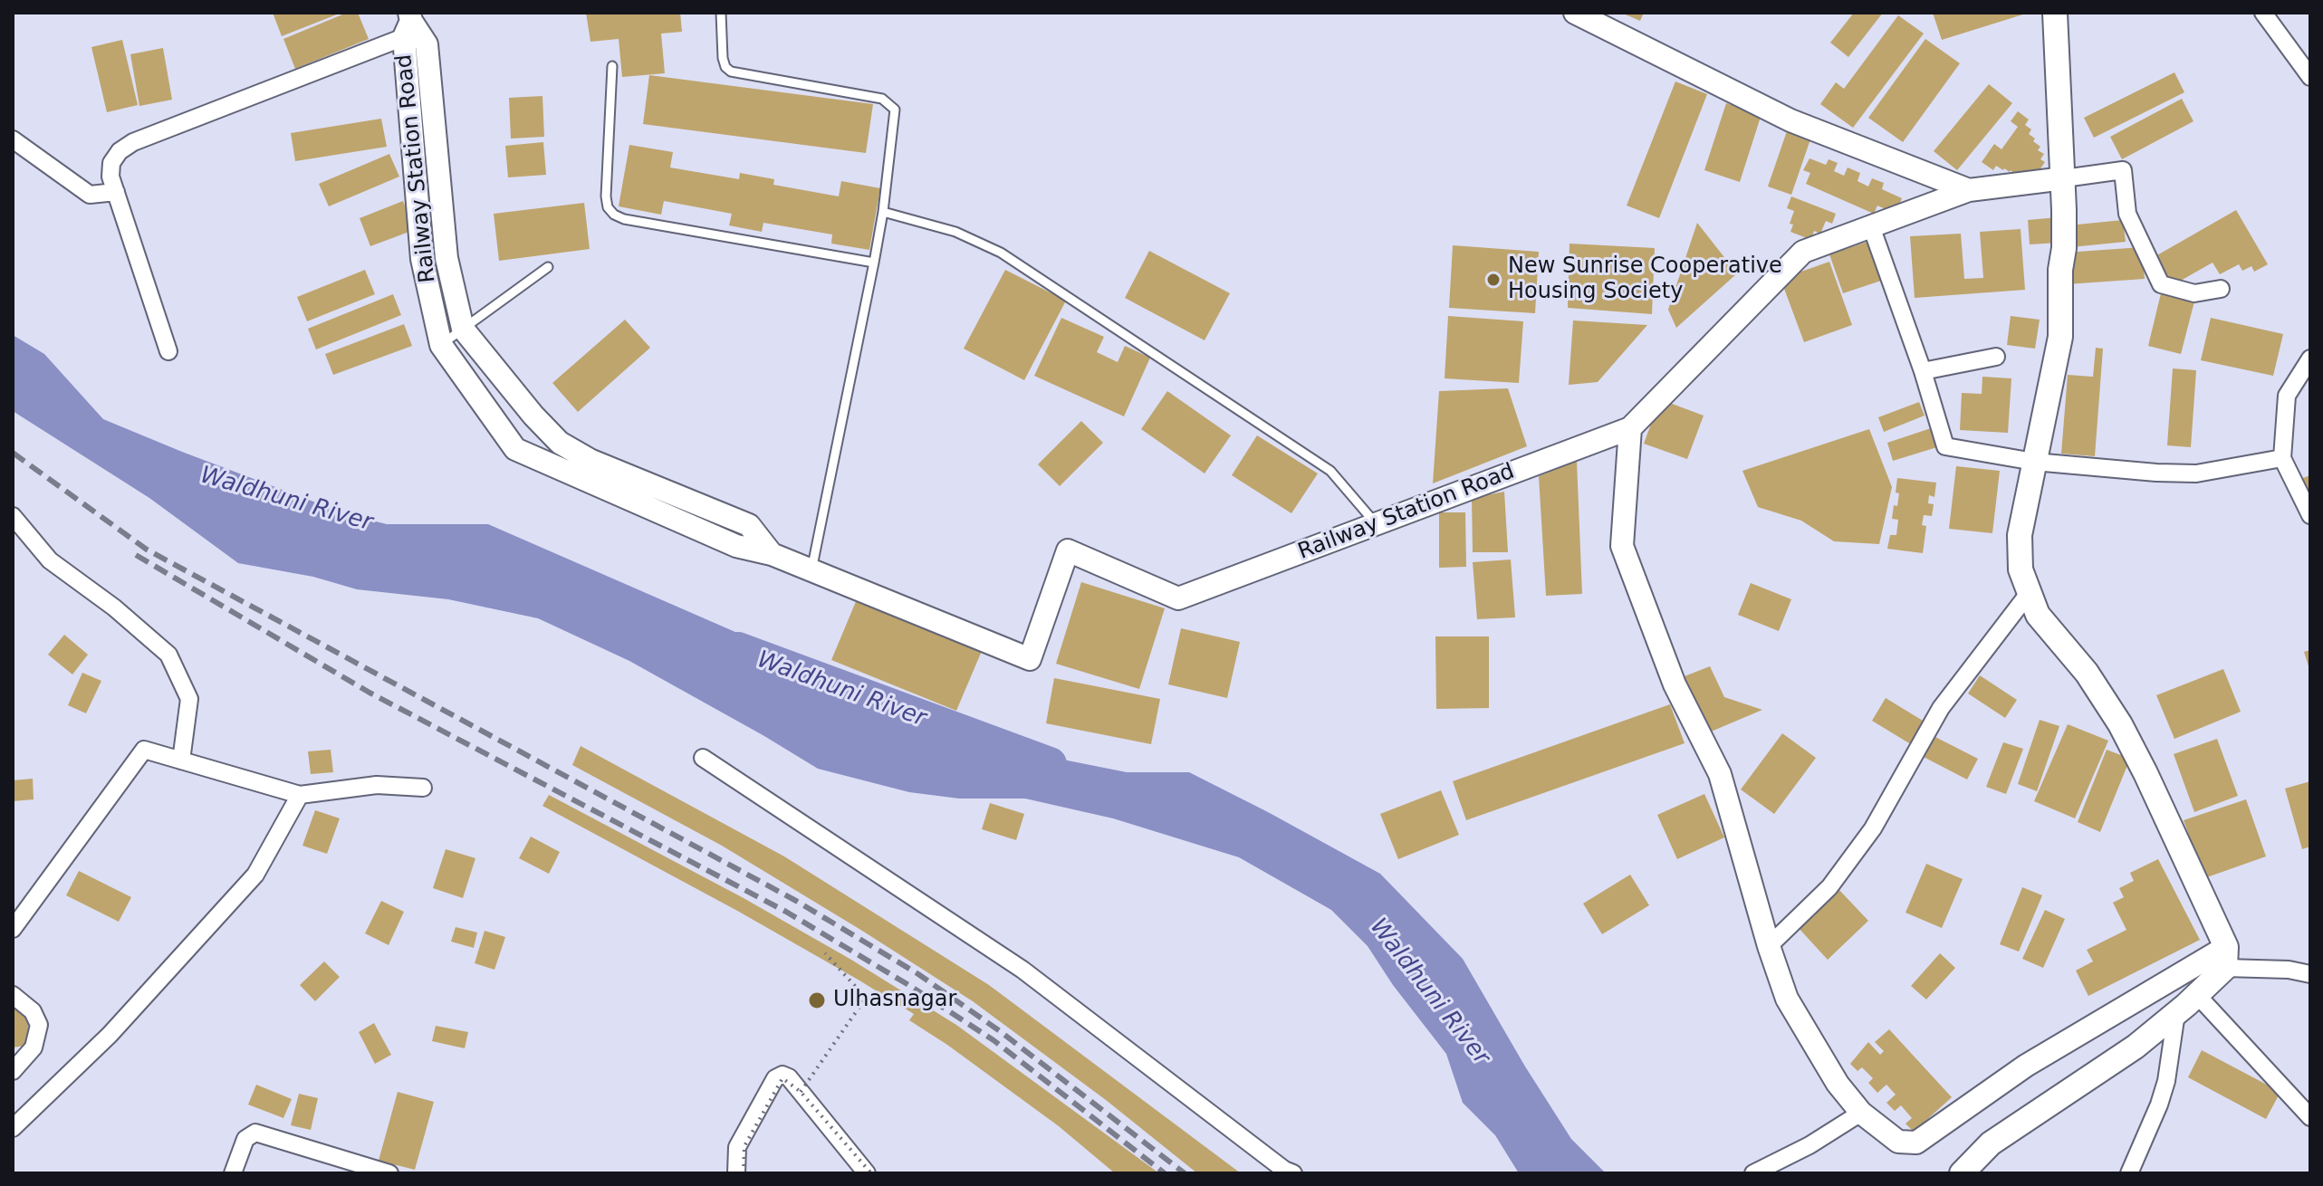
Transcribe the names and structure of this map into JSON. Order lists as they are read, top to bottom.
{
  "streets": {
    "street": ["Railway Station Road"]
  },
  "water": ["Waldhuni River"],
  "places": ["New Sunrise Cooperative Housing Society", "Ulhasnagar"]
}
